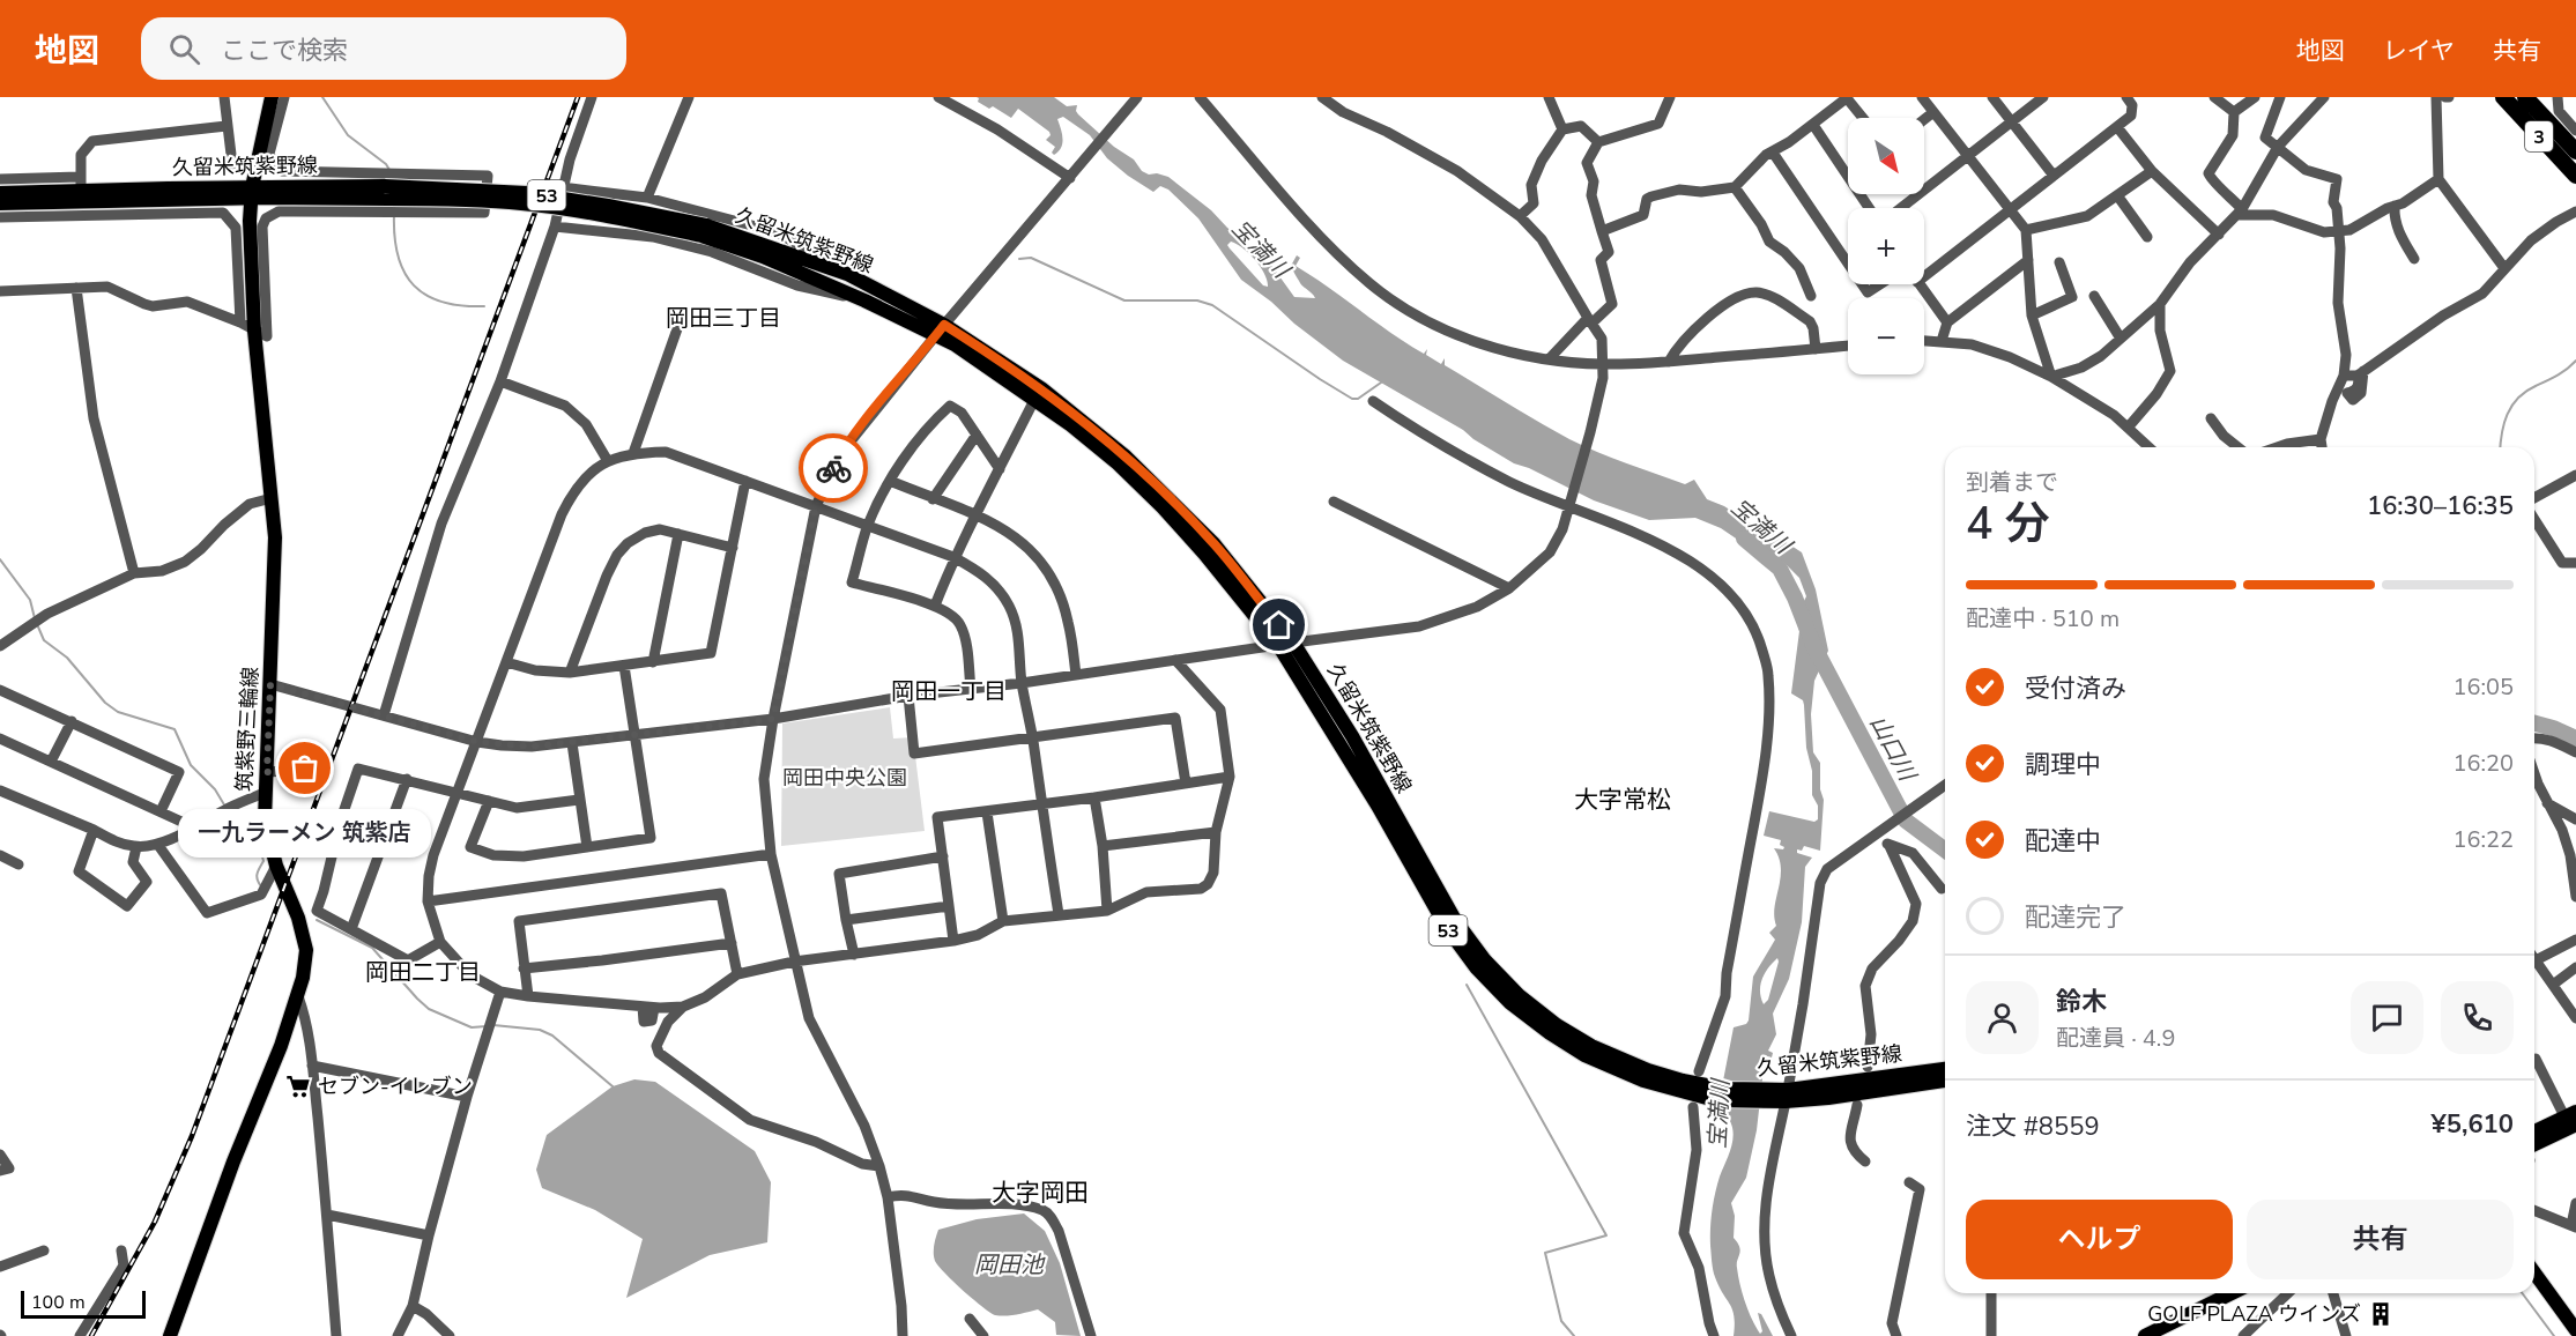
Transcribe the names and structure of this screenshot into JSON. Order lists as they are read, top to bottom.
{
  "streets": {
    "highway": ["3"],
    "main road": ["久留米筑紫野線", "53", "筑紫野三輪線"]
  },
  "crossings": [
    ["久留米筑紫野線", "筑紫野三輪線"]
  ],
  "districts": [
    "岡田三丁目",
    "岡田一丁目",
    "大字常松",
    "岡田二丁目",
    "大字岡田"
  ],
  "water": ["宝満川", "山口川", "岡田池"],
  "parks": ["岡田中央公園"],
  "places": {
    "other": ["一九ラーメン 筑紫店"],
    "supermarket": ["セブン-イレブン"],
    "building": ["GOLF PLAZA ウインズ"]
  },
  "scale_bar": "100 m",
  "north": "bottom right",
  "page": {
    "header": "地図",
    "search": "ここで検索",
    "nav": ["地図", "レイヤ", "共有"],
    "map_buttons": ["+", "−"],
    "heading": ["4 分", "到着まで", "16:30–16:35"],
    "panel": [
      "鈴木",
      "配達員 · 4.9",
      "注文 #8559",
      "¥5,610"
    ],
    "bar": "配達中 · 510 m",
    "list": [
      ["受付済み", "16:05"],
      ["調理中", "16:20"],
      ["配達中", "16:22"],
      "配達完了"
    ],
    "bubble": "一九ラーメン 筑紫店",
    "buttons": ["ヘルプ", "共有"],
    "scale": "100 m"
  }
}
